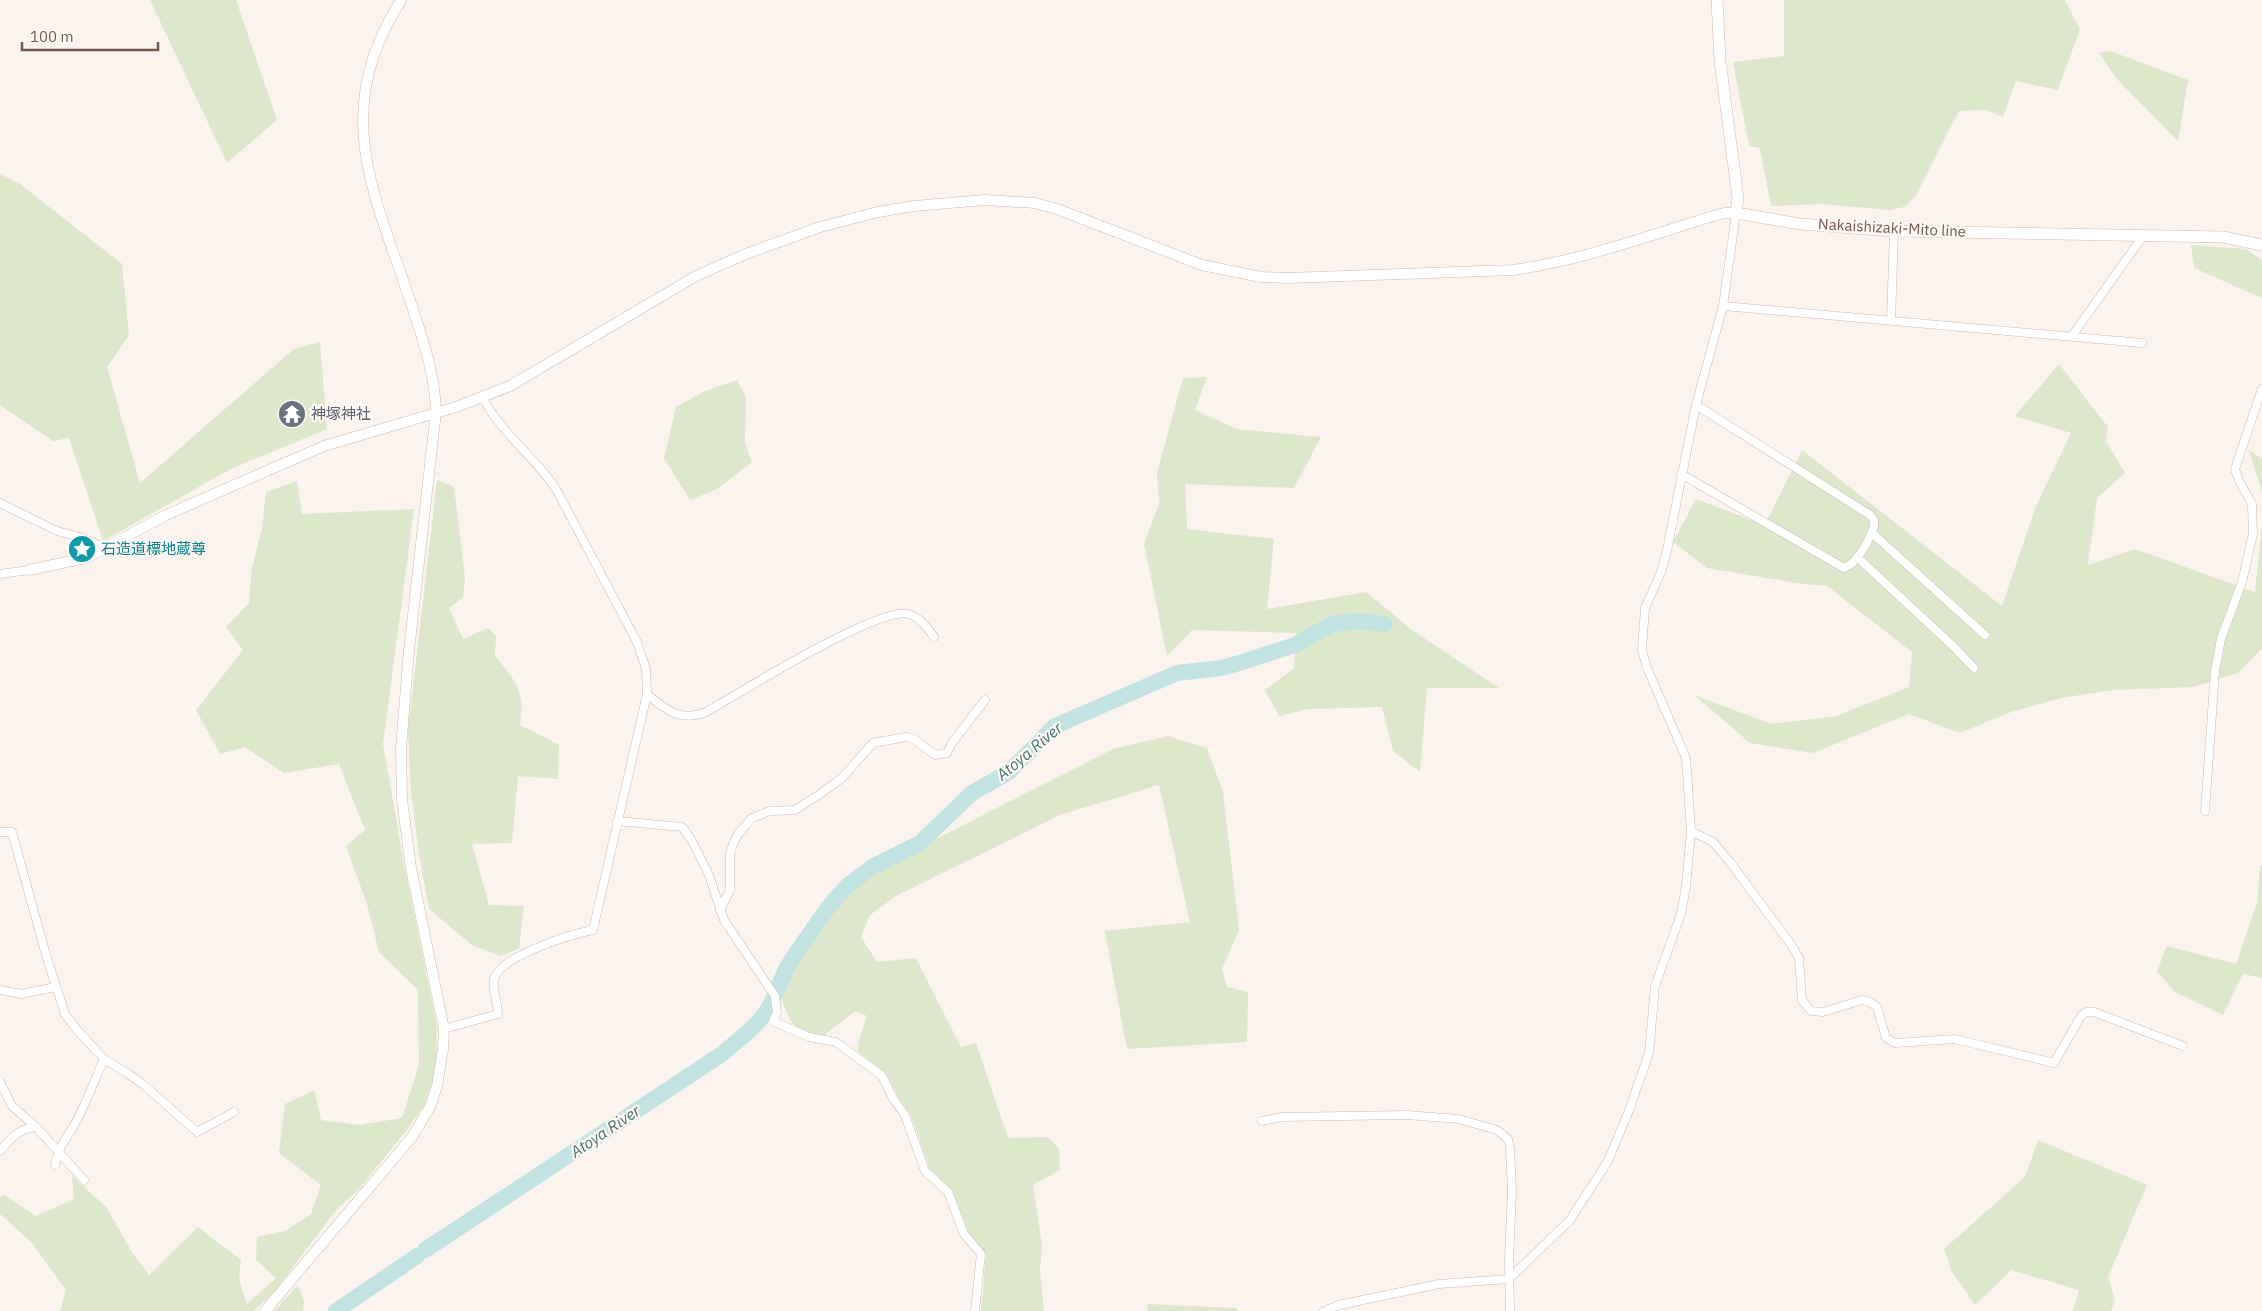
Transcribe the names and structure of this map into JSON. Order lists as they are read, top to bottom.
{
  "streets": {
    "main road": ["Nakaishizaki-Mito line"]
  },
  "water": ["Atoya River"],
  "places": {
    "temple": ["神塚神社"],
    "place": ["石造道標地蔵尊"]
  },
  "scale_bar": "100 m"
}
